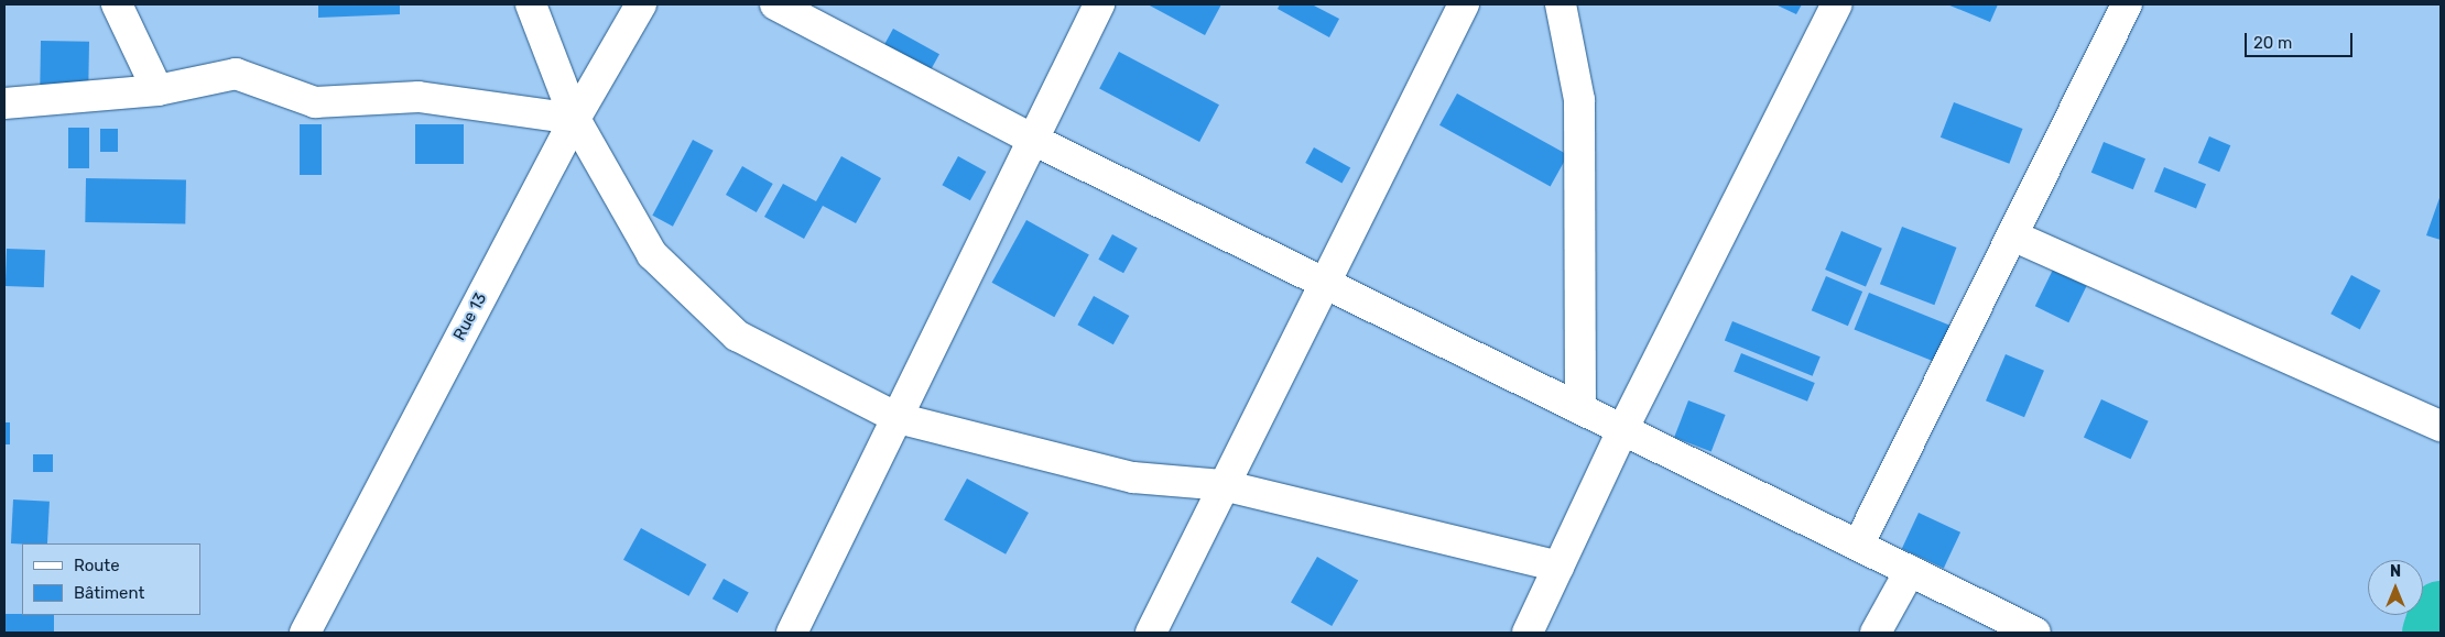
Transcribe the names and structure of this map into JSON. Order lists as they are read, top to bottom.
{
  "streets": {
    "street": ["Rue 13"]
  },
  "legend": ["Route", "Bâtiment"],
  "scale_bar": "20 m",
  "north": "top"
}
